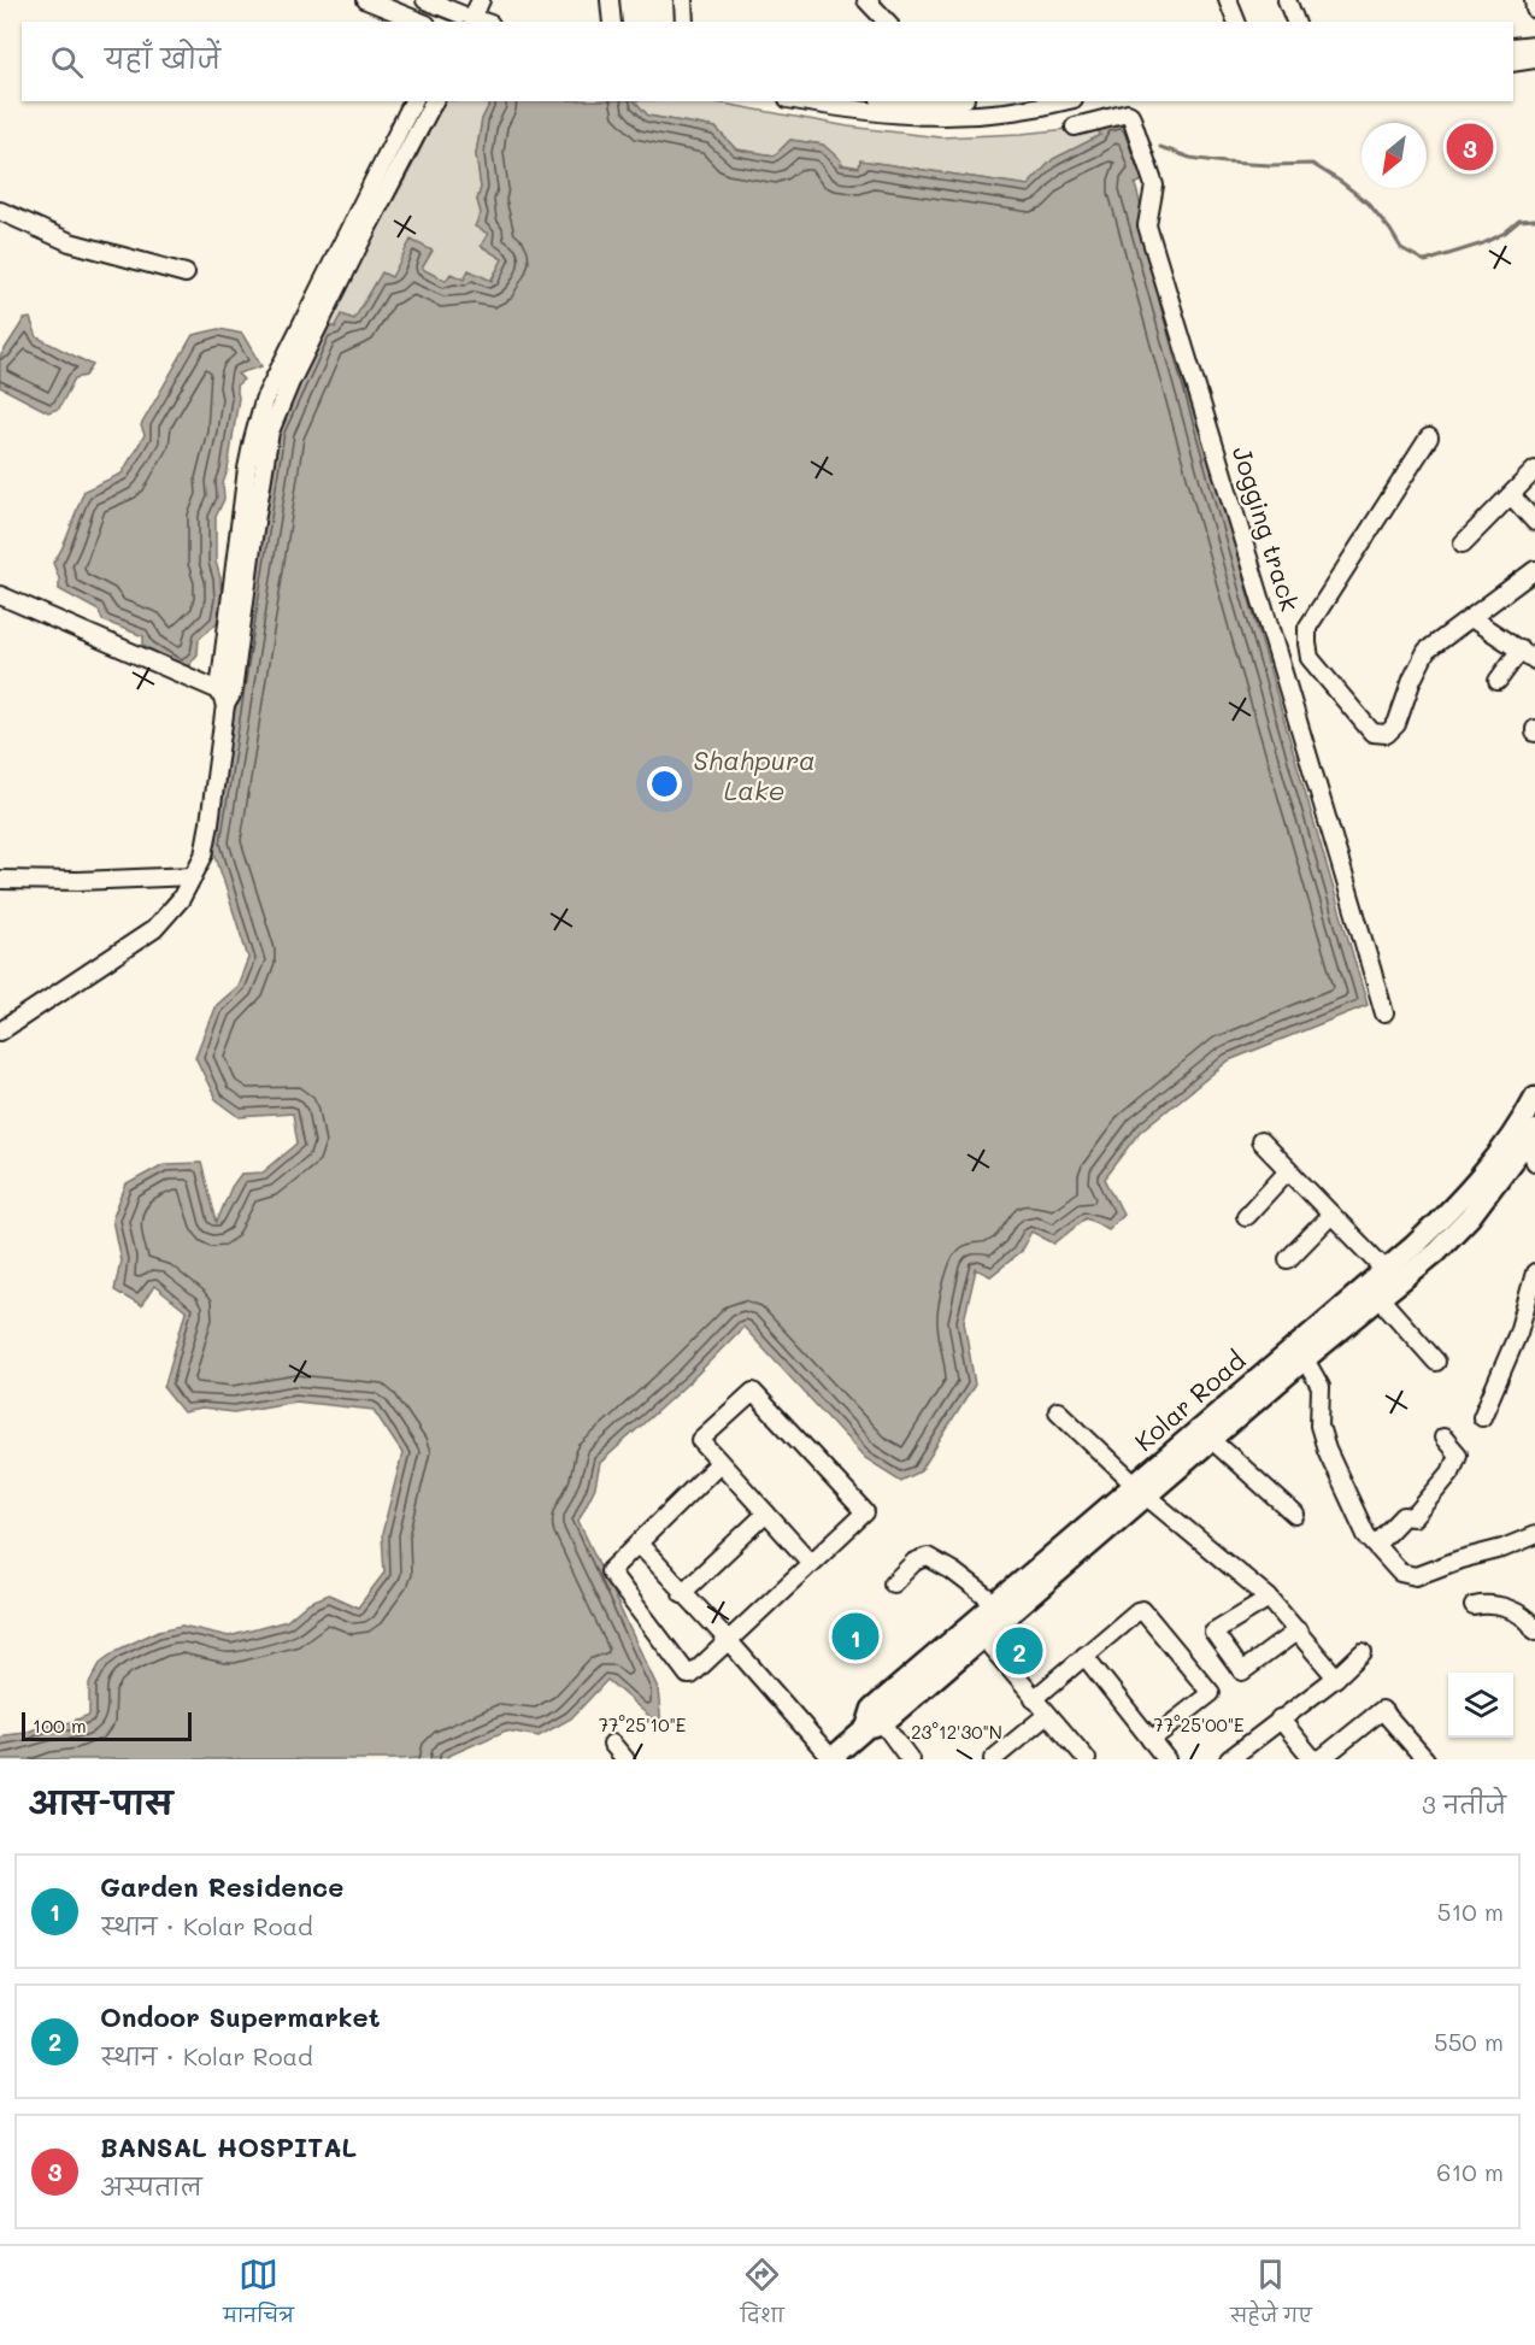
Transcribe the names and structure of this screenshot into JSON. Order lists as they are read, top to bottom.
{
  "streets": {
    "main road": ["Kolar Road"],
    "street": ["Jogging track"]
  },
  "water": ["Shahpura Lake"],
  "scale_bar": "100 m",
  "north": "bottom left",
  "page": {
    "search": "यहाँ खोजें",
    "pins": ["3", "1", "2"],
    "scale": "100 m",
    "heading": ["आस-पास", "3 नतीजे"],
    "list": [
      {
        "mark": "1",
        "name": "Garden Residence",
        "note": "स्थान · Kolar Road",
        "value": "510 m"
      },
      {
        "mark": "2",
        "name": "Ondoor Supermarket",
        "note": "स्थान · Kolar Road",
        "value": "550 m"
      },
      {
        "mark": "3",
        "name": "BANSAL HOSPITAL",
        "note": "अस्पताल",
        "value": "610 m"
      }
    ],
    "nav": ["मानचित्र", "दिशा", "सहेजे गए"]
  },
  "coordinates": ["77°25'10\"E", "77°25'00\"E", "23°12'30\"N"]
}
